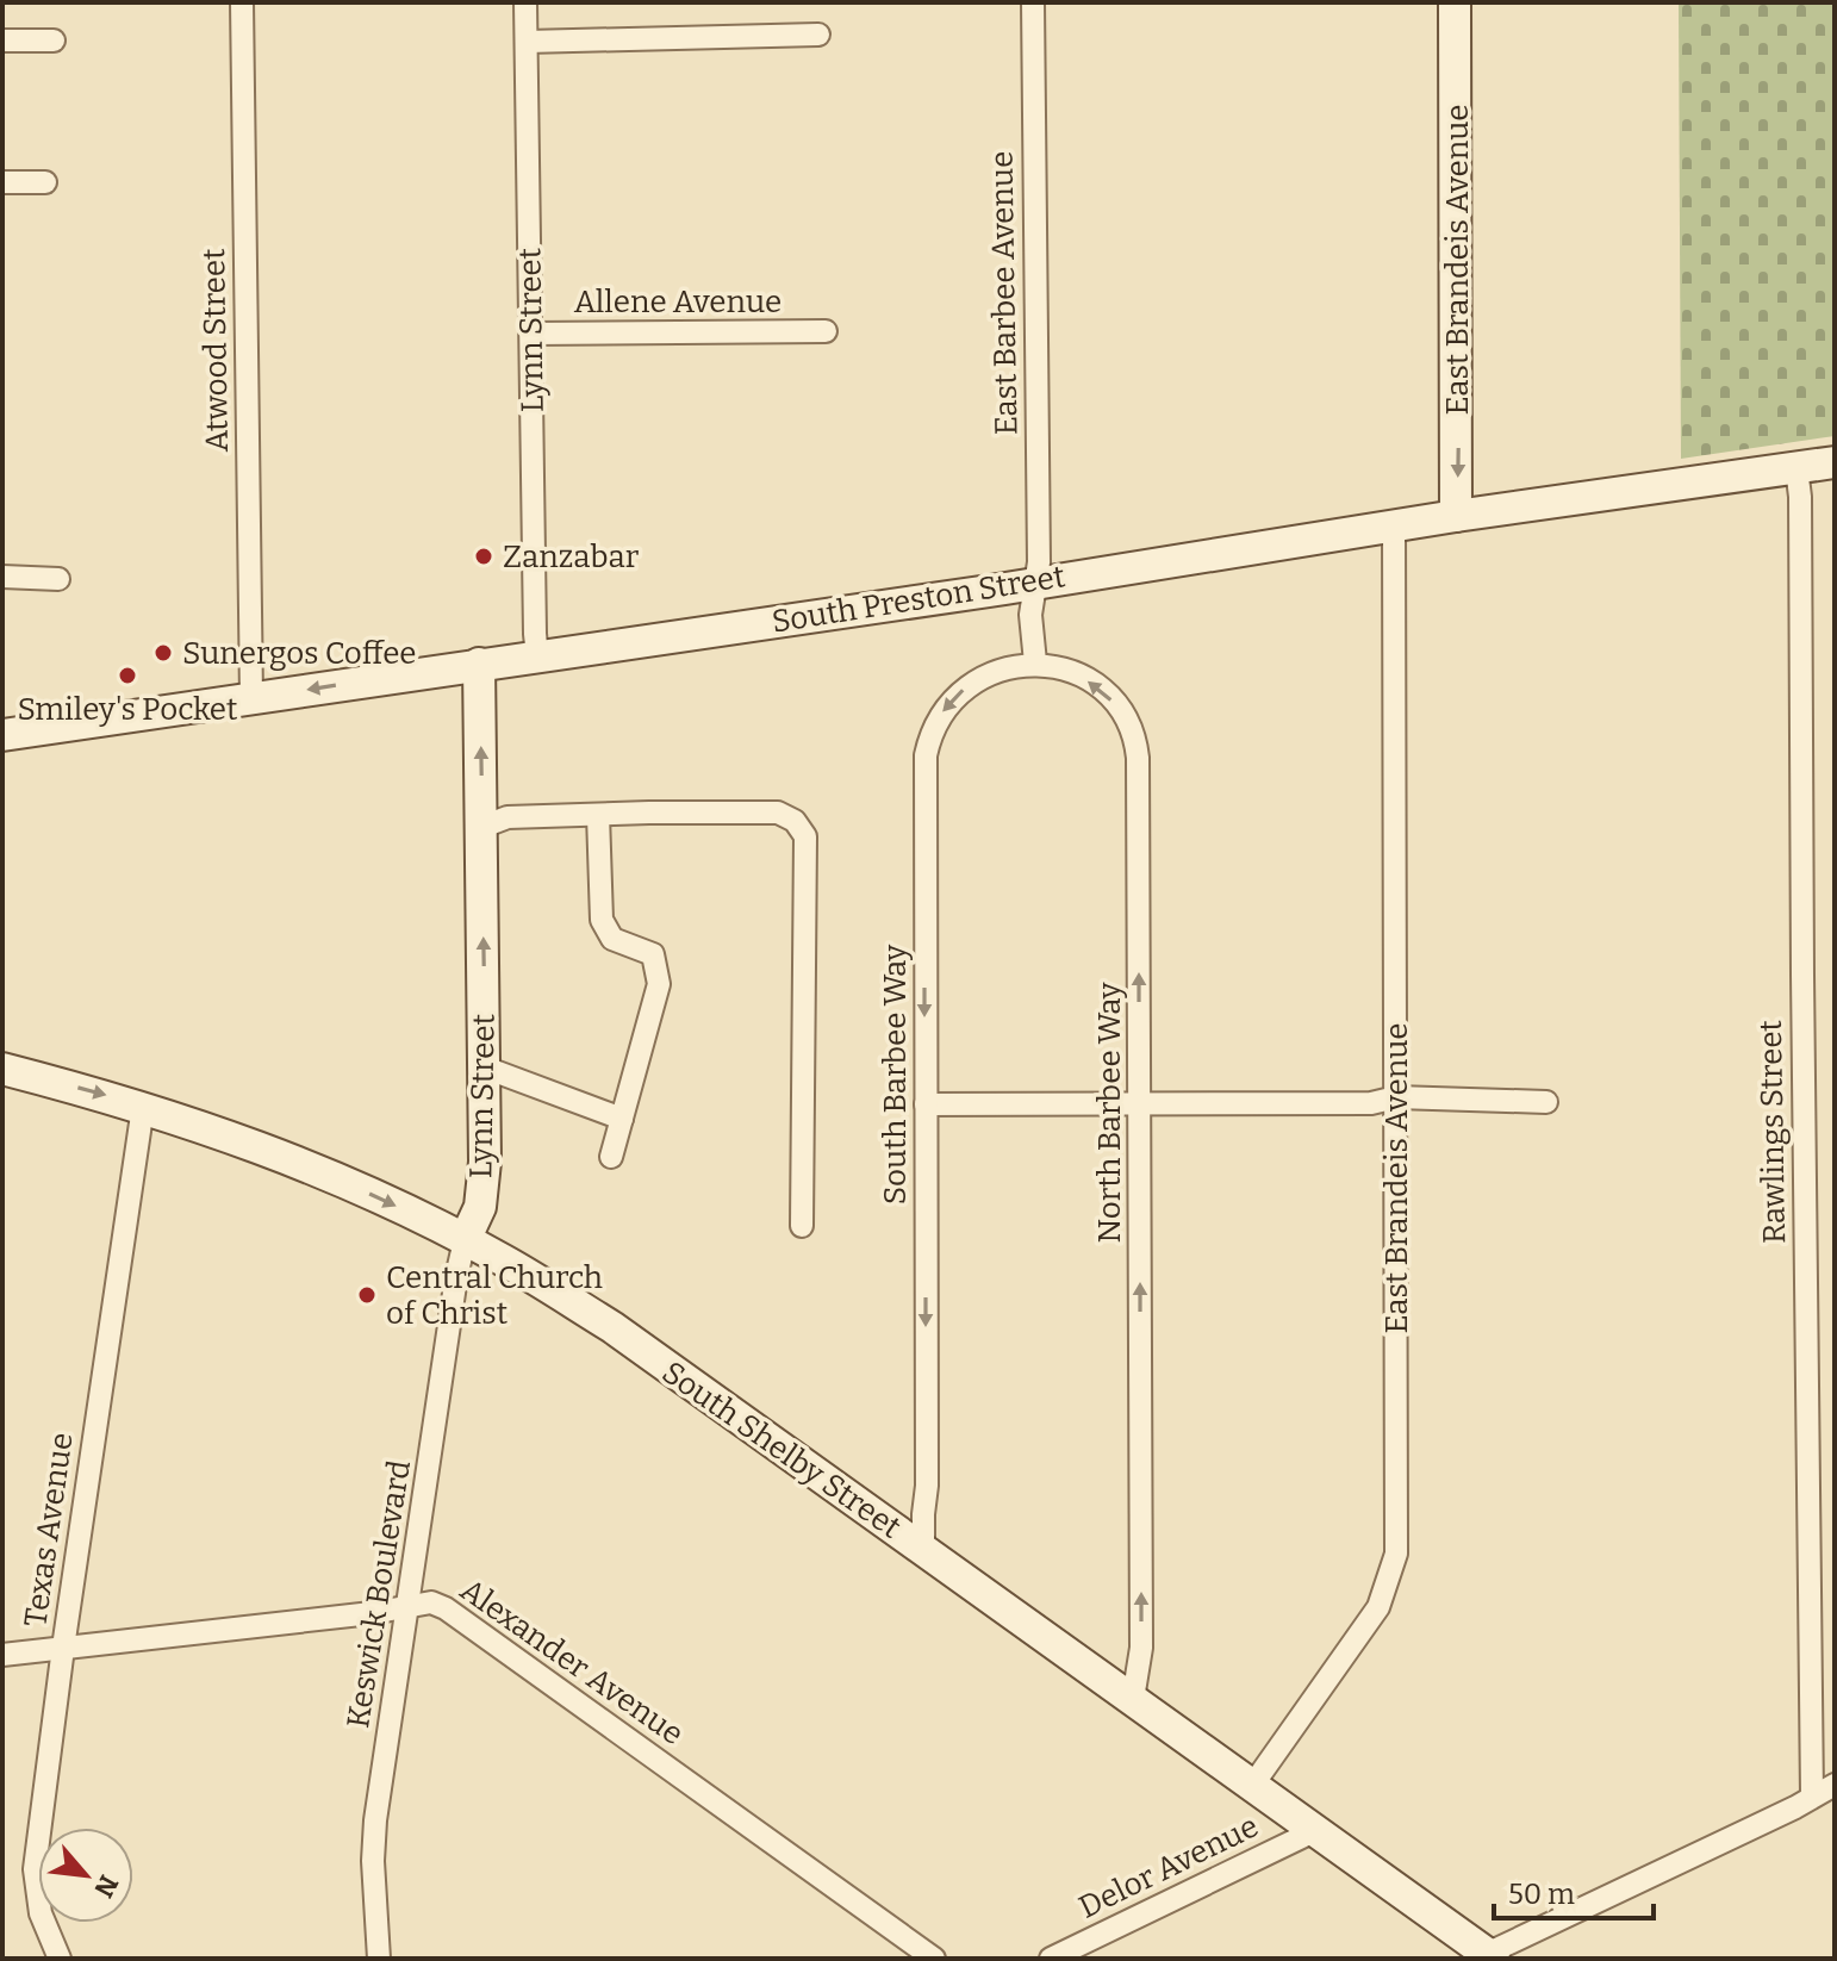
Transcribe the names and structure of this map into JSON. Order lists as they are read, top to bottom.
{
  "streets": {
    "main road": [
      "East Brandeis Avenue",
      "Lynn Street",
      "South Preston Street",
      "South Shelby Street"
    ],
    "street": [
      "East Barbee Avenue",
      "Allene Avenue",
      "Atwood Street",
      "South Barbee Way",
      "North Barbee Way",
      "Rawlings Street",
      "Texas Avenue",
      "Keswick Boulevard",
      "Alexander Avenue",
      "Delor Avenue"
    ]
  },
  "crossings": [
    ["East Brandeis Avenue", "South Preston Street"],
    ["East Brandeis Avenue", "South Shelby Street"],
    ["East Barbee Avenue", "South Preston Street"],
    ["Allene Avenue", "Lynn Street"],
    ["Lynn Street", "South Preston Street"],
    ["Lynn Street", "South Shelby Street"],
    ["Lynn Street", "Keswick Boulevard"],
    ["Atwood Street", "South Preston Street"],
    ["South Preston Street", "Rawlings Street"],
    ["South Barbee Way", "North Barbee Way"],
    ["South Barbee Way", "South Shelby Street"],
    ["North Barbee Way", "South Shelby Street"],
    ["South Shelby Street", "Texas Avenue"],
    ["South Shelby Street", "Keswick Boulevard"],
    ["South Shelby Street", "Delor Avenue"],
    ["Texas Avenue", "Alexander Avenue"],
    ["Keswick Boulevard", "Alexander Avenue"]
  ],
  "one_way": ["South Barbee Way", "North Barbee Way"],
  "places": [
    "Zanzabar",
    "Sunergos Coffee",
    "Smiley's Pocket",
    "Central Church of Christ"
  ],
  "scale_bar": "50 m",
  "north": "bottom right"
}
